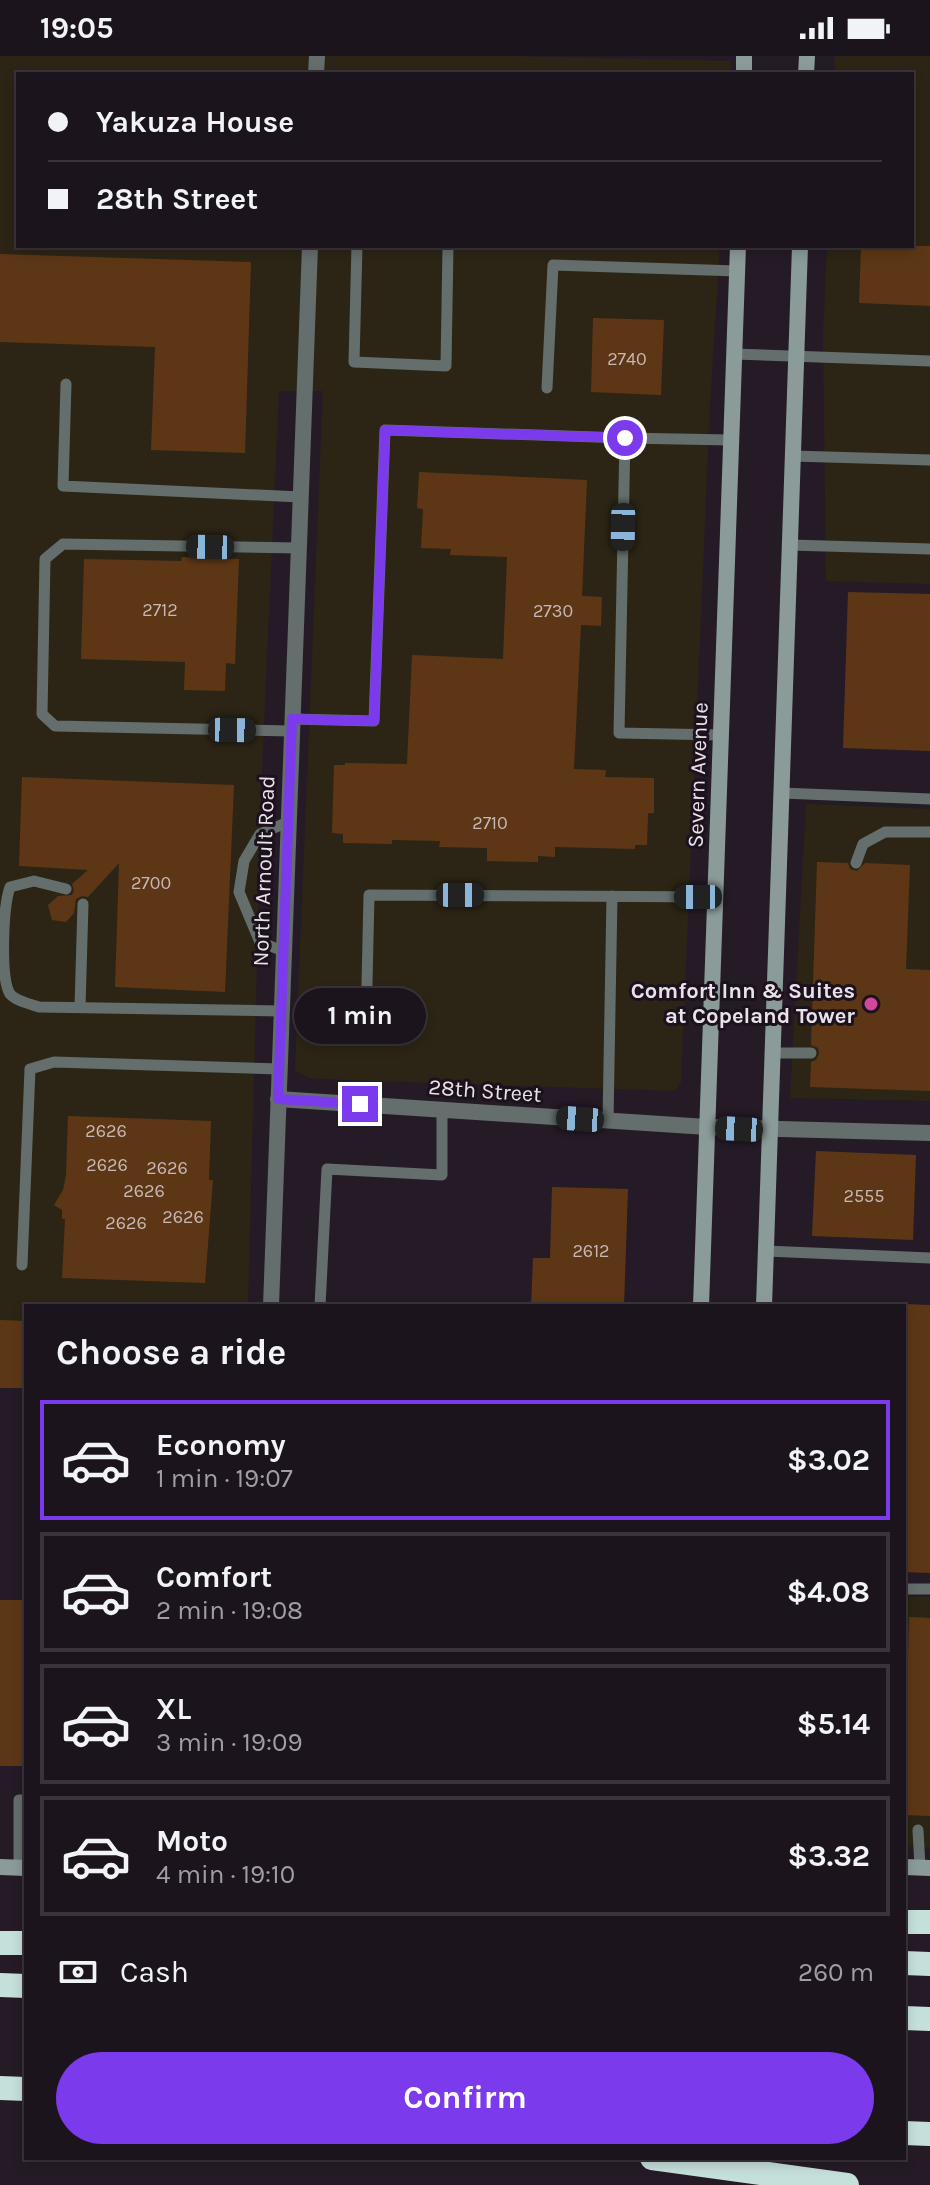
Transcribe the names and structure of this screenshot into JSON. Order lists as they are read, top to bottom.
{
  "streets": {
    "street": ["Severn Avenue", "North Arnoult Road", "28th Street"]
  },
  "crossings": [
    ["Severn Avenue", "28th Street"],
    ["North Arnoult Road", "28th Street"]
  ],
  "places": ["Comfort Inn & Suites at Copeland Tower"],
  "house_numbers": [
    "2740",
    "2712",
    "2730",
    "2710",
    "2700",
    "2626",
    "2626",
    "2626",
    "2626",
    "2555",
    "2626",
    "2626",
    "2612"
  ],
  "page": {
    "status": "19:05",
    "banner": ["Yakuza House", "28th Street"],
    "bubble": "1 min",
    "heading": "Choose a ride",
    "list": [
      {
        "name": "Economy",
        "note": "1 min · 19:07",
        "value": "$3.02"
      },
      {
        "name": "Comfort",
        "note": "2 min · 19:08",
        "value": "$4.08"
      },
      {
        "name": "XL",
        "note": "3 min · 19:09",
        "value": "$5.14"
      },
      {
        "name": "Moto",
        "note": "4 min · 19:10",
        "value": "$3.32"
      }
    ],
    "pay": ["Cash", "260 m"],
    "buttons": "Confirm"
  }
}
